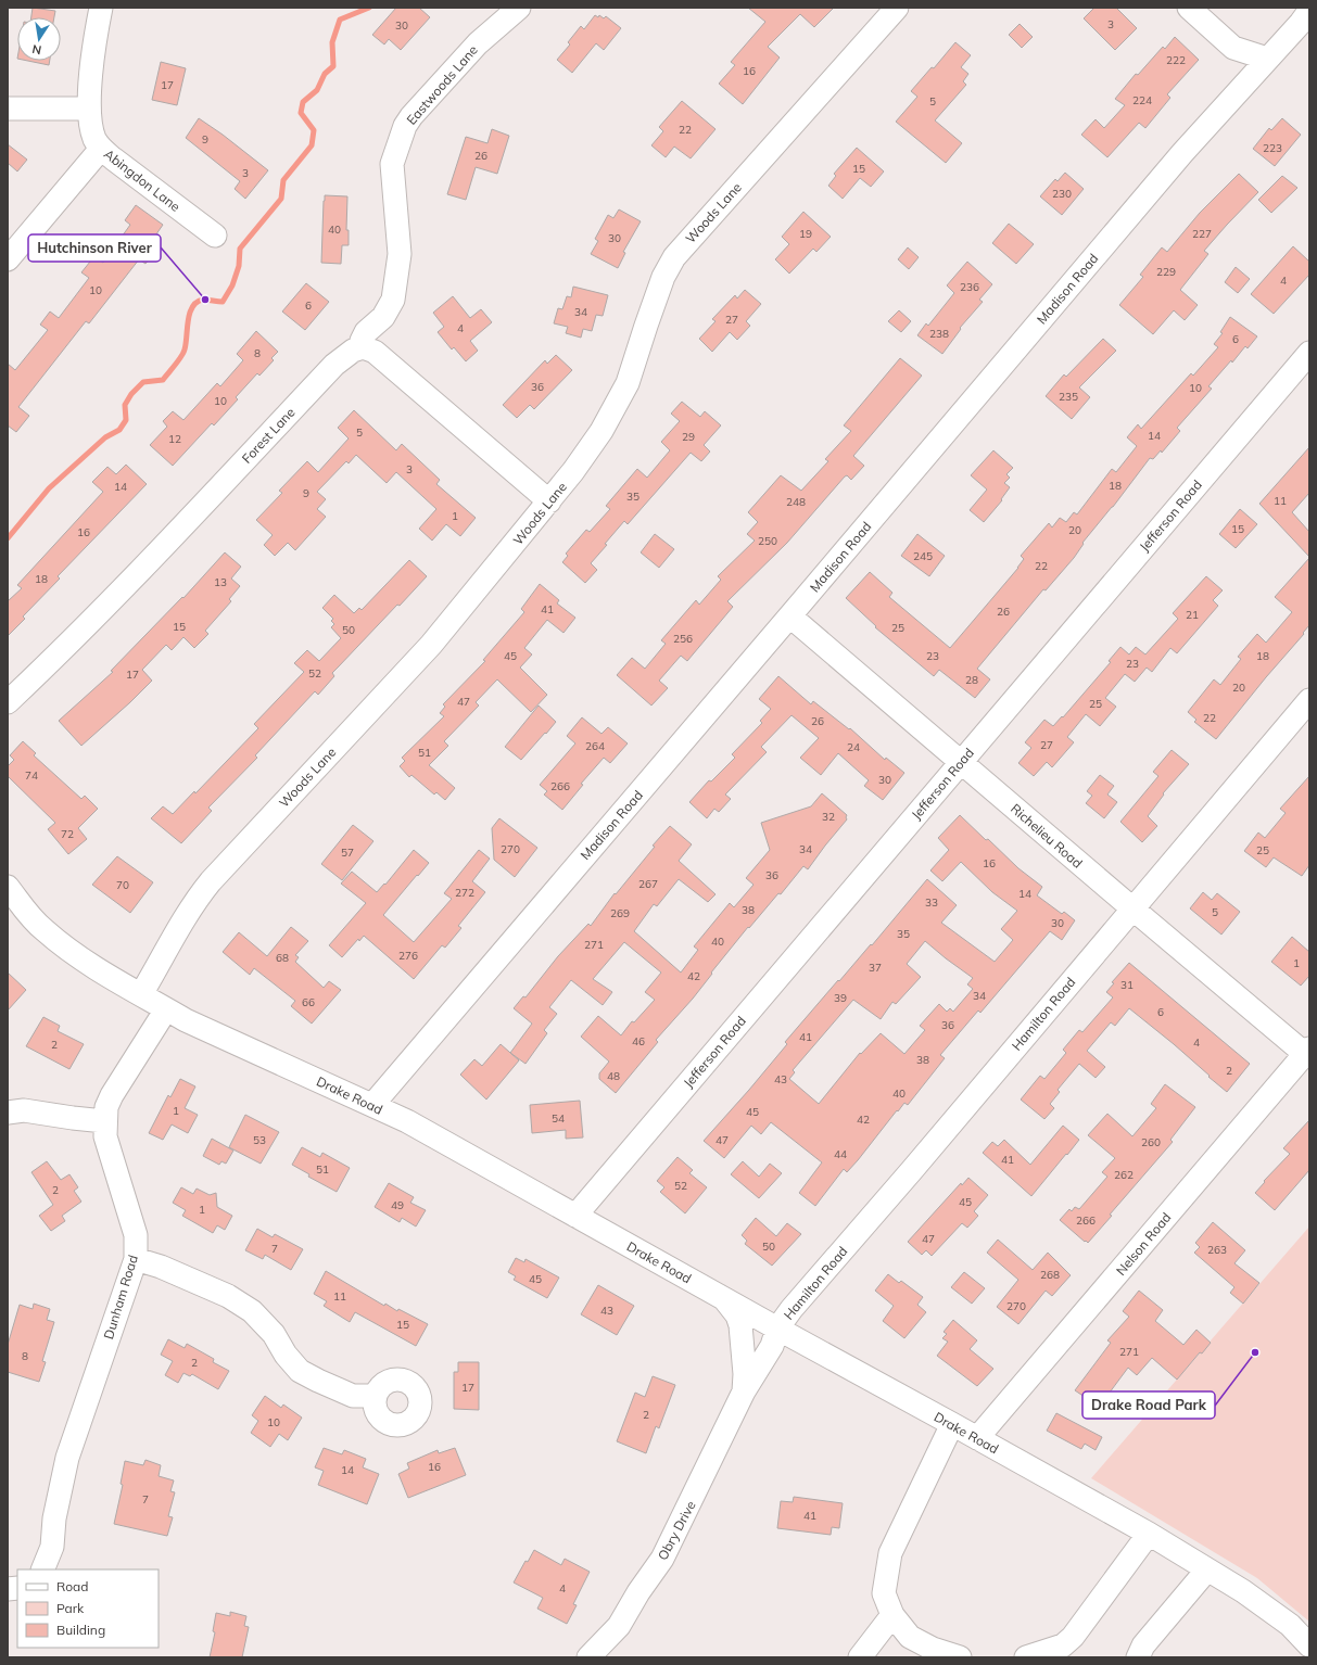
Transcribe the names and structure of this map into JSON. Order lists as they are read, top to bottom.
{
  "streets": {
    "street": [
      "Eastwoods Lane",
      "Abingdon Lane",
      "Woods Lane",
      "Madison Road",
      "Forest Lane",
      "Jefferson Road",
      "Richelieu Road",
      "Hamilton Road",
      "Drake Road",
      "Nelson Road",
      "Dunham Road",
      "Obry Drive"
    ]
  },
  "crossings": [
    ["Eastwoods Lane", "Forest Lane"],
    ["Woods Lane", "Drake Road"],
    ["Madison Road", "Richelieu Road"],
    ["Madison Road", "Drake Road"],
    ["Jefferson Road", "Richelieu Road"],
    ["Jefferson Road", "Drake Road"],
    ["Richelieu Road", "Hamilton Road"],
    ["Richelieu Road", "Nelson Road"],
    ["Hamilton Road", "Drake Road"],
    ["Hamilton Road", "Obry Drive"],
    ["Drake Road", "Nelson Road"],
    ["Drake Road", "Dunham Road"],
    ["Drake Road", "Obry Drive"]
  ],
  "places": ["Hutchinson River", "Drake Road Park"],
  "house_numbers": [
    "3",
    "30",
    "222",
    "16",
    "17",
    "224",
    "5",
    "22",
    "9",
    "223",
    "26",
    "15",
    "3",
    "230",
    "40",
    "19",
    "227",
    "30",
    "229",
    "4",
    "236",
    "10",
    "6",
    "34",
    "27",
    "4",
    "238",
    "6",
    "8",
    "36",
    "10",
    "235",
    "10",
    "5",
    "14",
    "29",
    "12",
    "3",
    "18",
    "14",
    "9",
    "35",
    "11",
    "248",
    "1",
    "15",
    "20",
    "16",
    "250",
    "245",
    "22",
    "18",
    "13",
    "41",
    "26",
    "21",
    "15",
    "25",
    "50",
    "256",
    "45",
    "23",
    "18",
    "23",
    "52",
    "17",
    "28",
    "20",
    "47",
    "25",
    "22",
    "26",
    "27",
    "264",
    "24",
    "51",
    "74",
    "30",
    "266",
    "32",
    "72",
    "270",
    "34",
    "25",
    "57",
    "16",
    "36",
    "267",
    "70",
    "272",
    "14",
    "33",
    "38",
    "5",
    "269",
    "30",
    "35",
    "40",
    "271",
    "276",
    "68",
    "1",
    "37",
    "42",
    "31",
    "34",
    "39",
    "66",
    "6",
    "36",
    "41",
    "46",
    "4",
    "2",
    "38",
    "2",
    "48",
    "43",
    "40",
    "1",
    "45",
    "54",
    "42",
    "53",
    "47",
    "260",
    "44",
    "41",
    "51",
    "262",
    "52",
    "2",
    "45",
    "49",
    "1",
    "266",
    "47",
    "50",
    "7",
    "263",
    "268",
    "45",
    "11",
    "270",
    "43",
    "15",
    "271",
    "8",
    "2",
    "17",
    "2",
    "10",
    "16",
    "14",
    "7",
    "41",
    "4"
  ],
  "legend": ["Road", "Park", "Building"],
  "north": "bottom"
}
